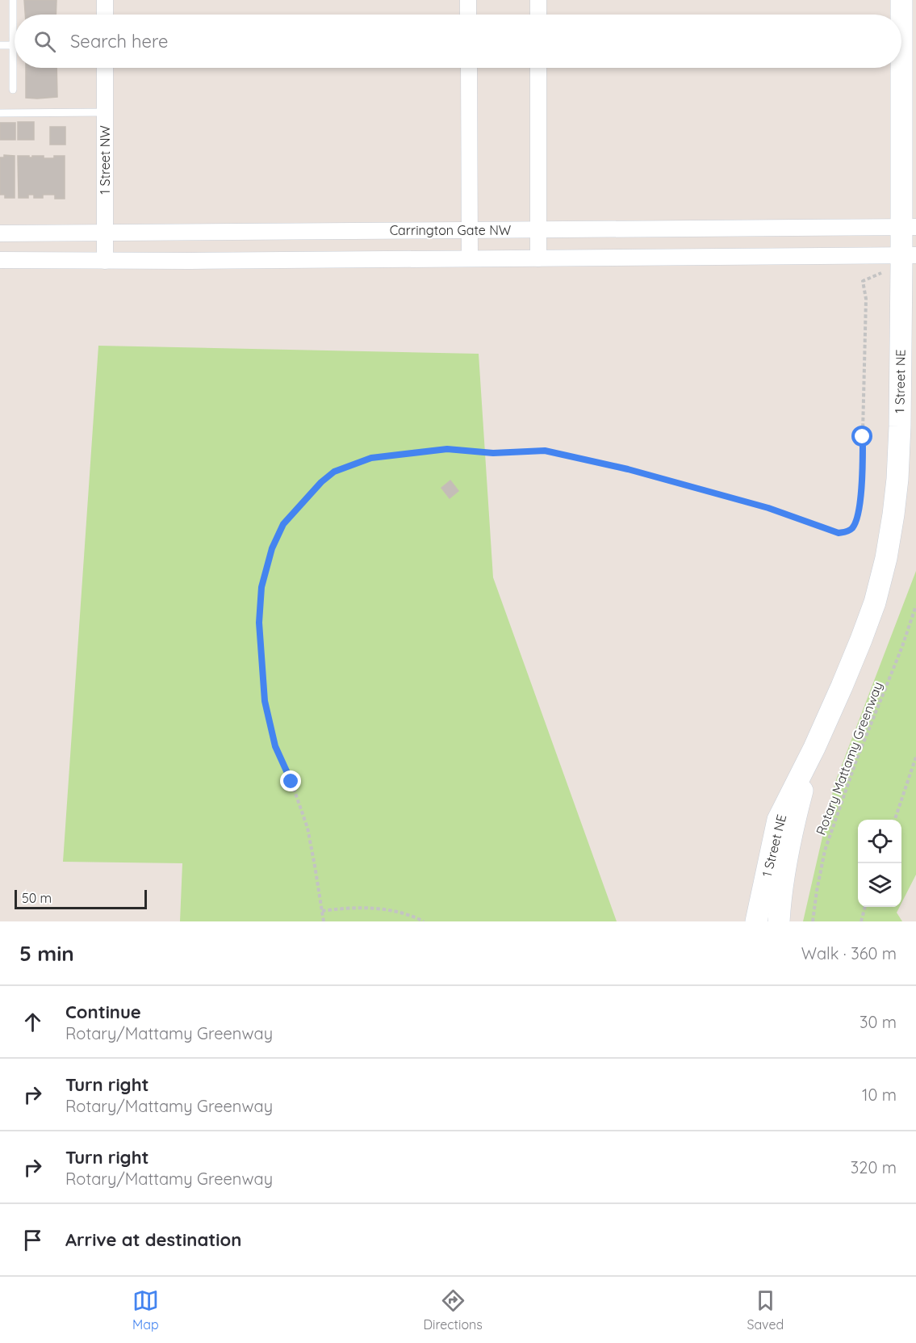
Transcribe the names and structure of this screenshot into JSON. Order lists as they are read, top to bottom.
{
  "streets": {
    "main road": ["1 Street NE"],
    "street": ["1 Street NW", "Carrington Gate NW"],
    "path": ["Rotary Mattamy Greenway"]
  },
  "crossings": [
    ["1 Street NW", "Carrington Gate NW"],
    ["Carrington Gate NW", "1 Street NE"]
  ],
  "scale_bar": "50 m",
  "page": {
    "search": "Search here",
    "scale": "50 m",
    "heading": ["5 min", "Walk · 360 m"],
    "list": [
      ["Continue", "Rotary/Mattamy Greenway", "30 m"],
      ["Turn right", "Rotary/Mattamy Greenway", "10 m"],
      ["Turn right", "Rotary/Mattamy Greenway", "320 m"],
      "Arrive at destination"
    ],
    "nav": ["Map", "Directions", "Saved"]
  }
}
